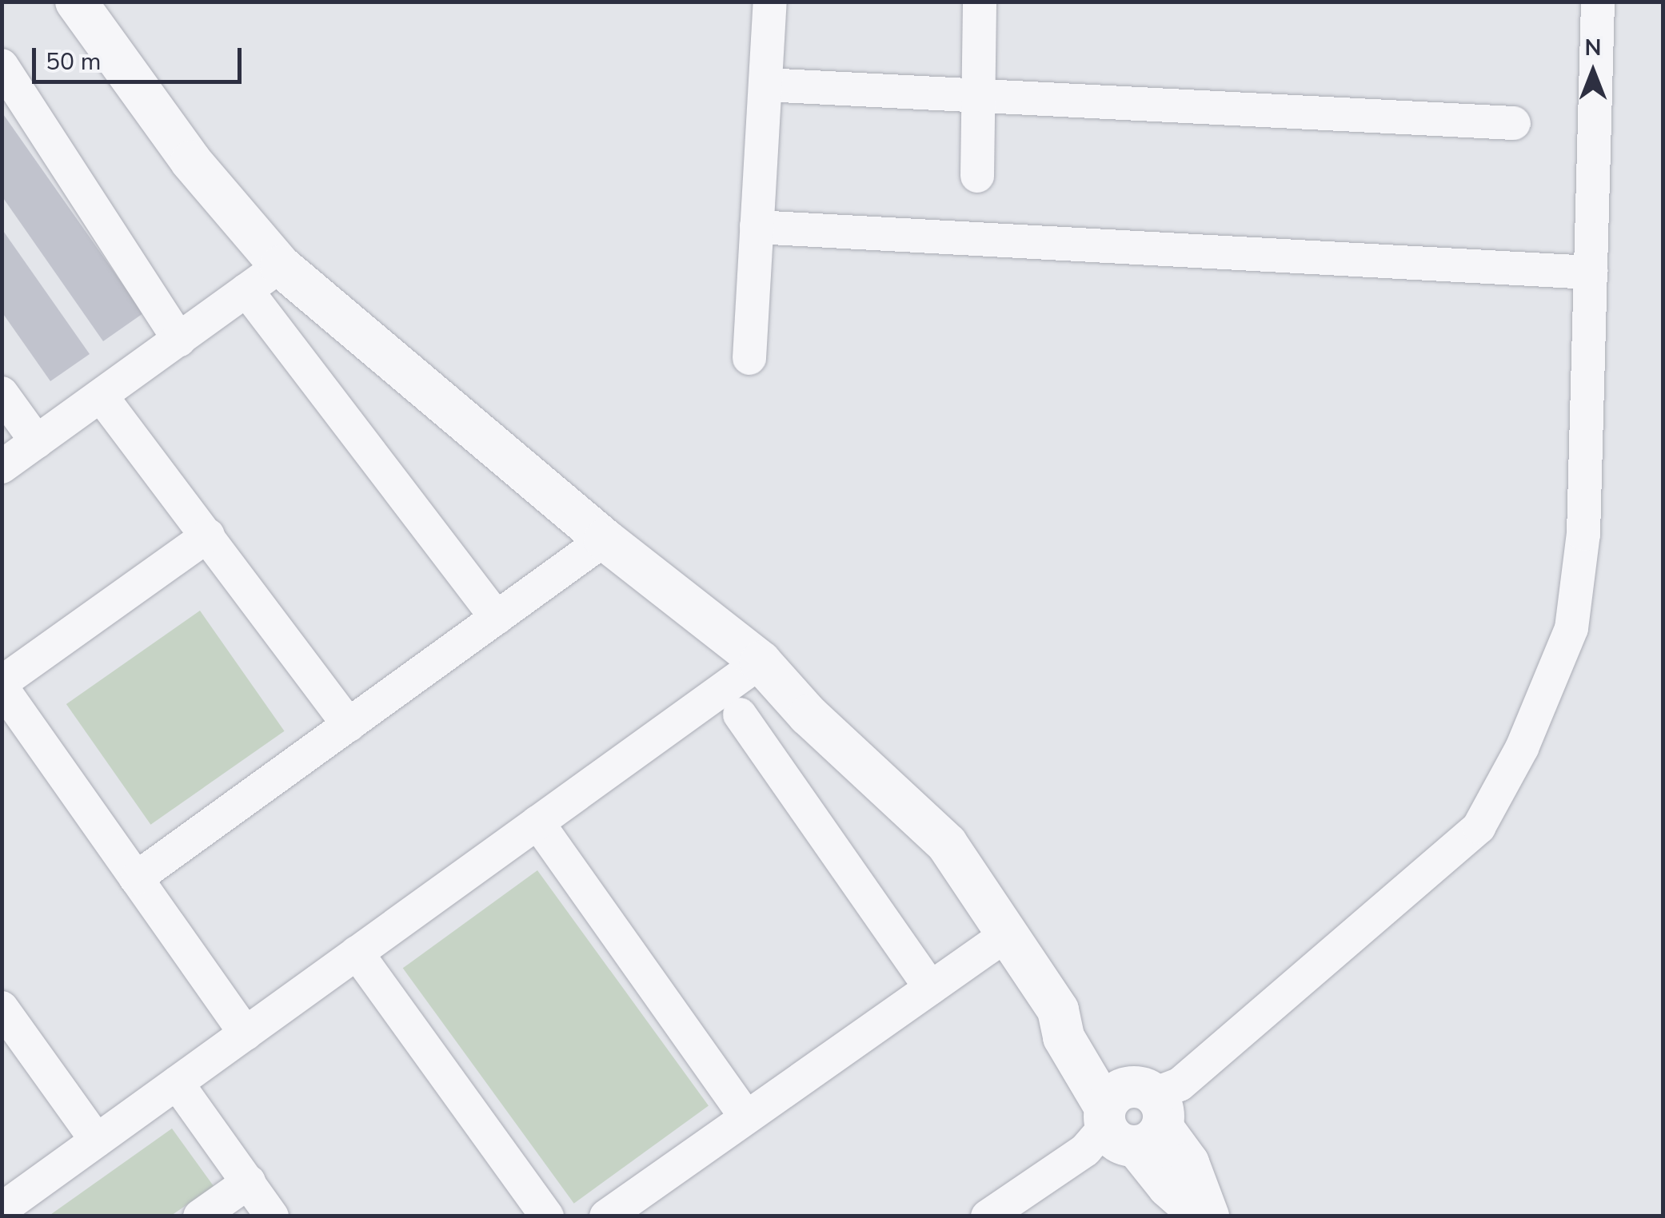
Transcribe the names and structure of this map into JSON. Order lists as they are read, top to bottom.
{
  "scale_bar": "50 m",
  "north": "top"
}
